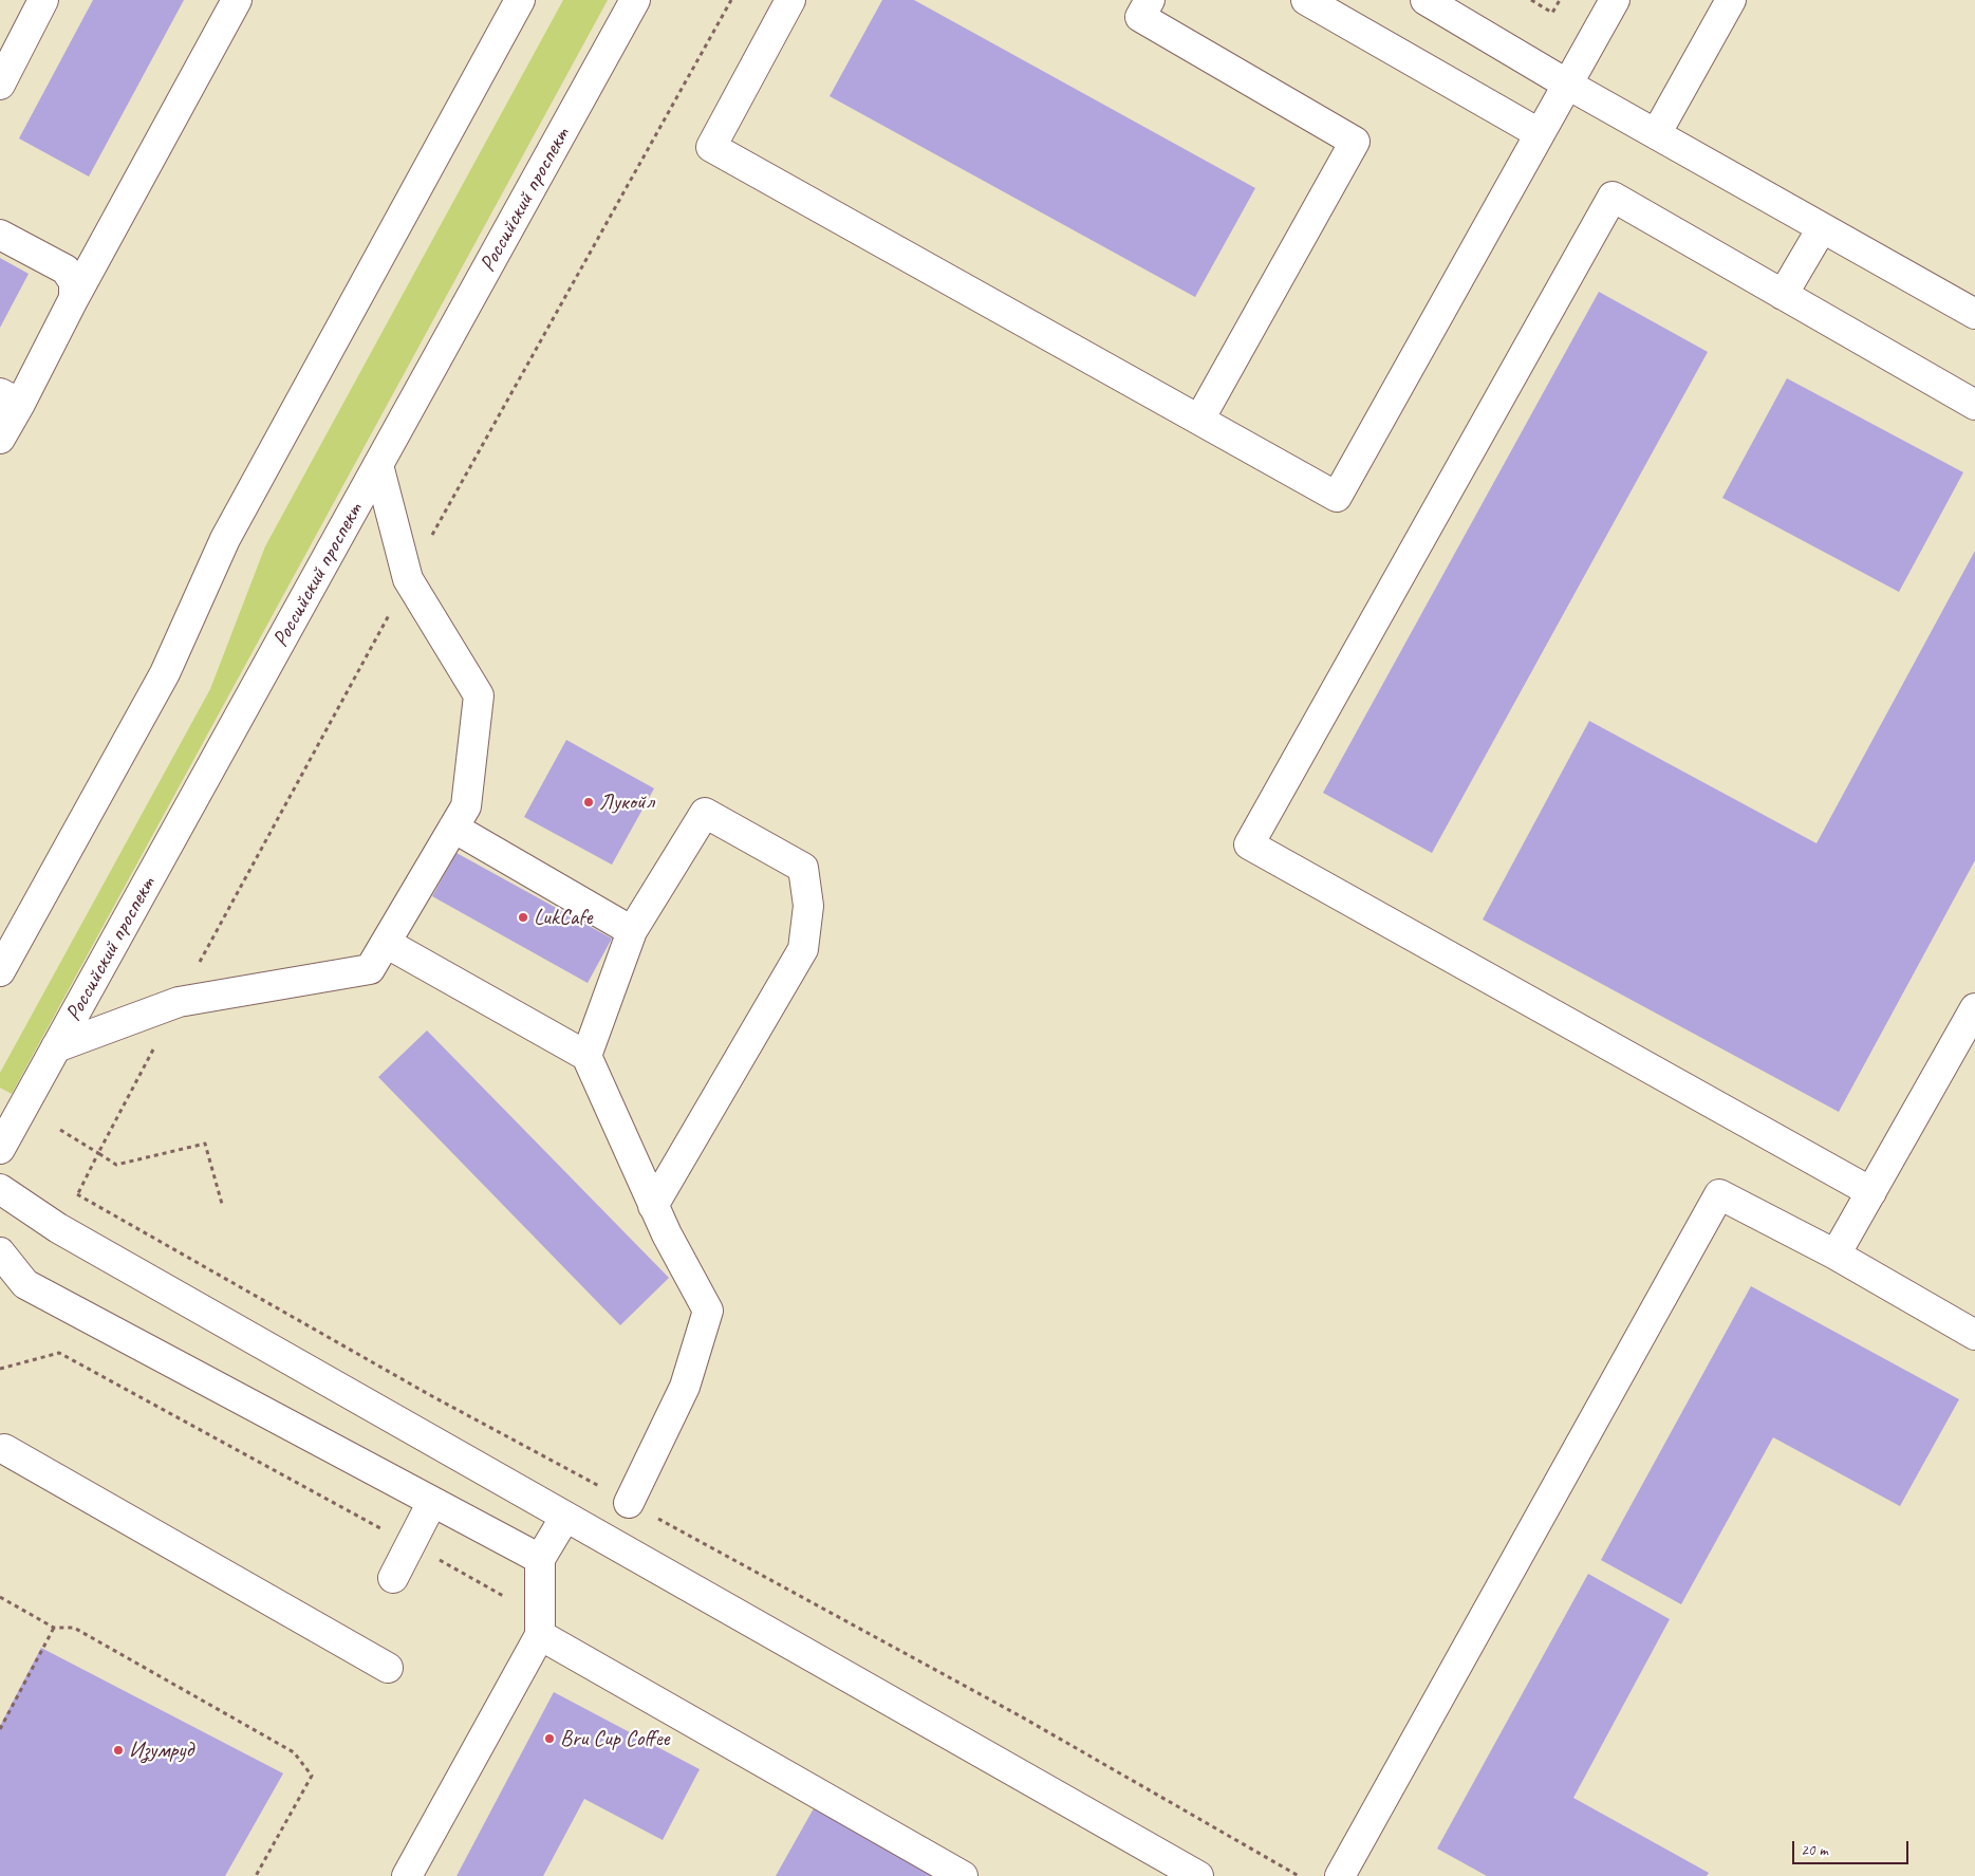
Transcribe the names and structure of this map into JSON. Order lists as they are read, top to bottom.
{
  "streets": {
    "main road": ["Российский проспект"]
  },
  "places": [
    "Лукойл",
    "LukCafe",
    "Bru Cup Coffee",
    "Изумруд"
  ],
  "scale_bar": "20 m"
}
